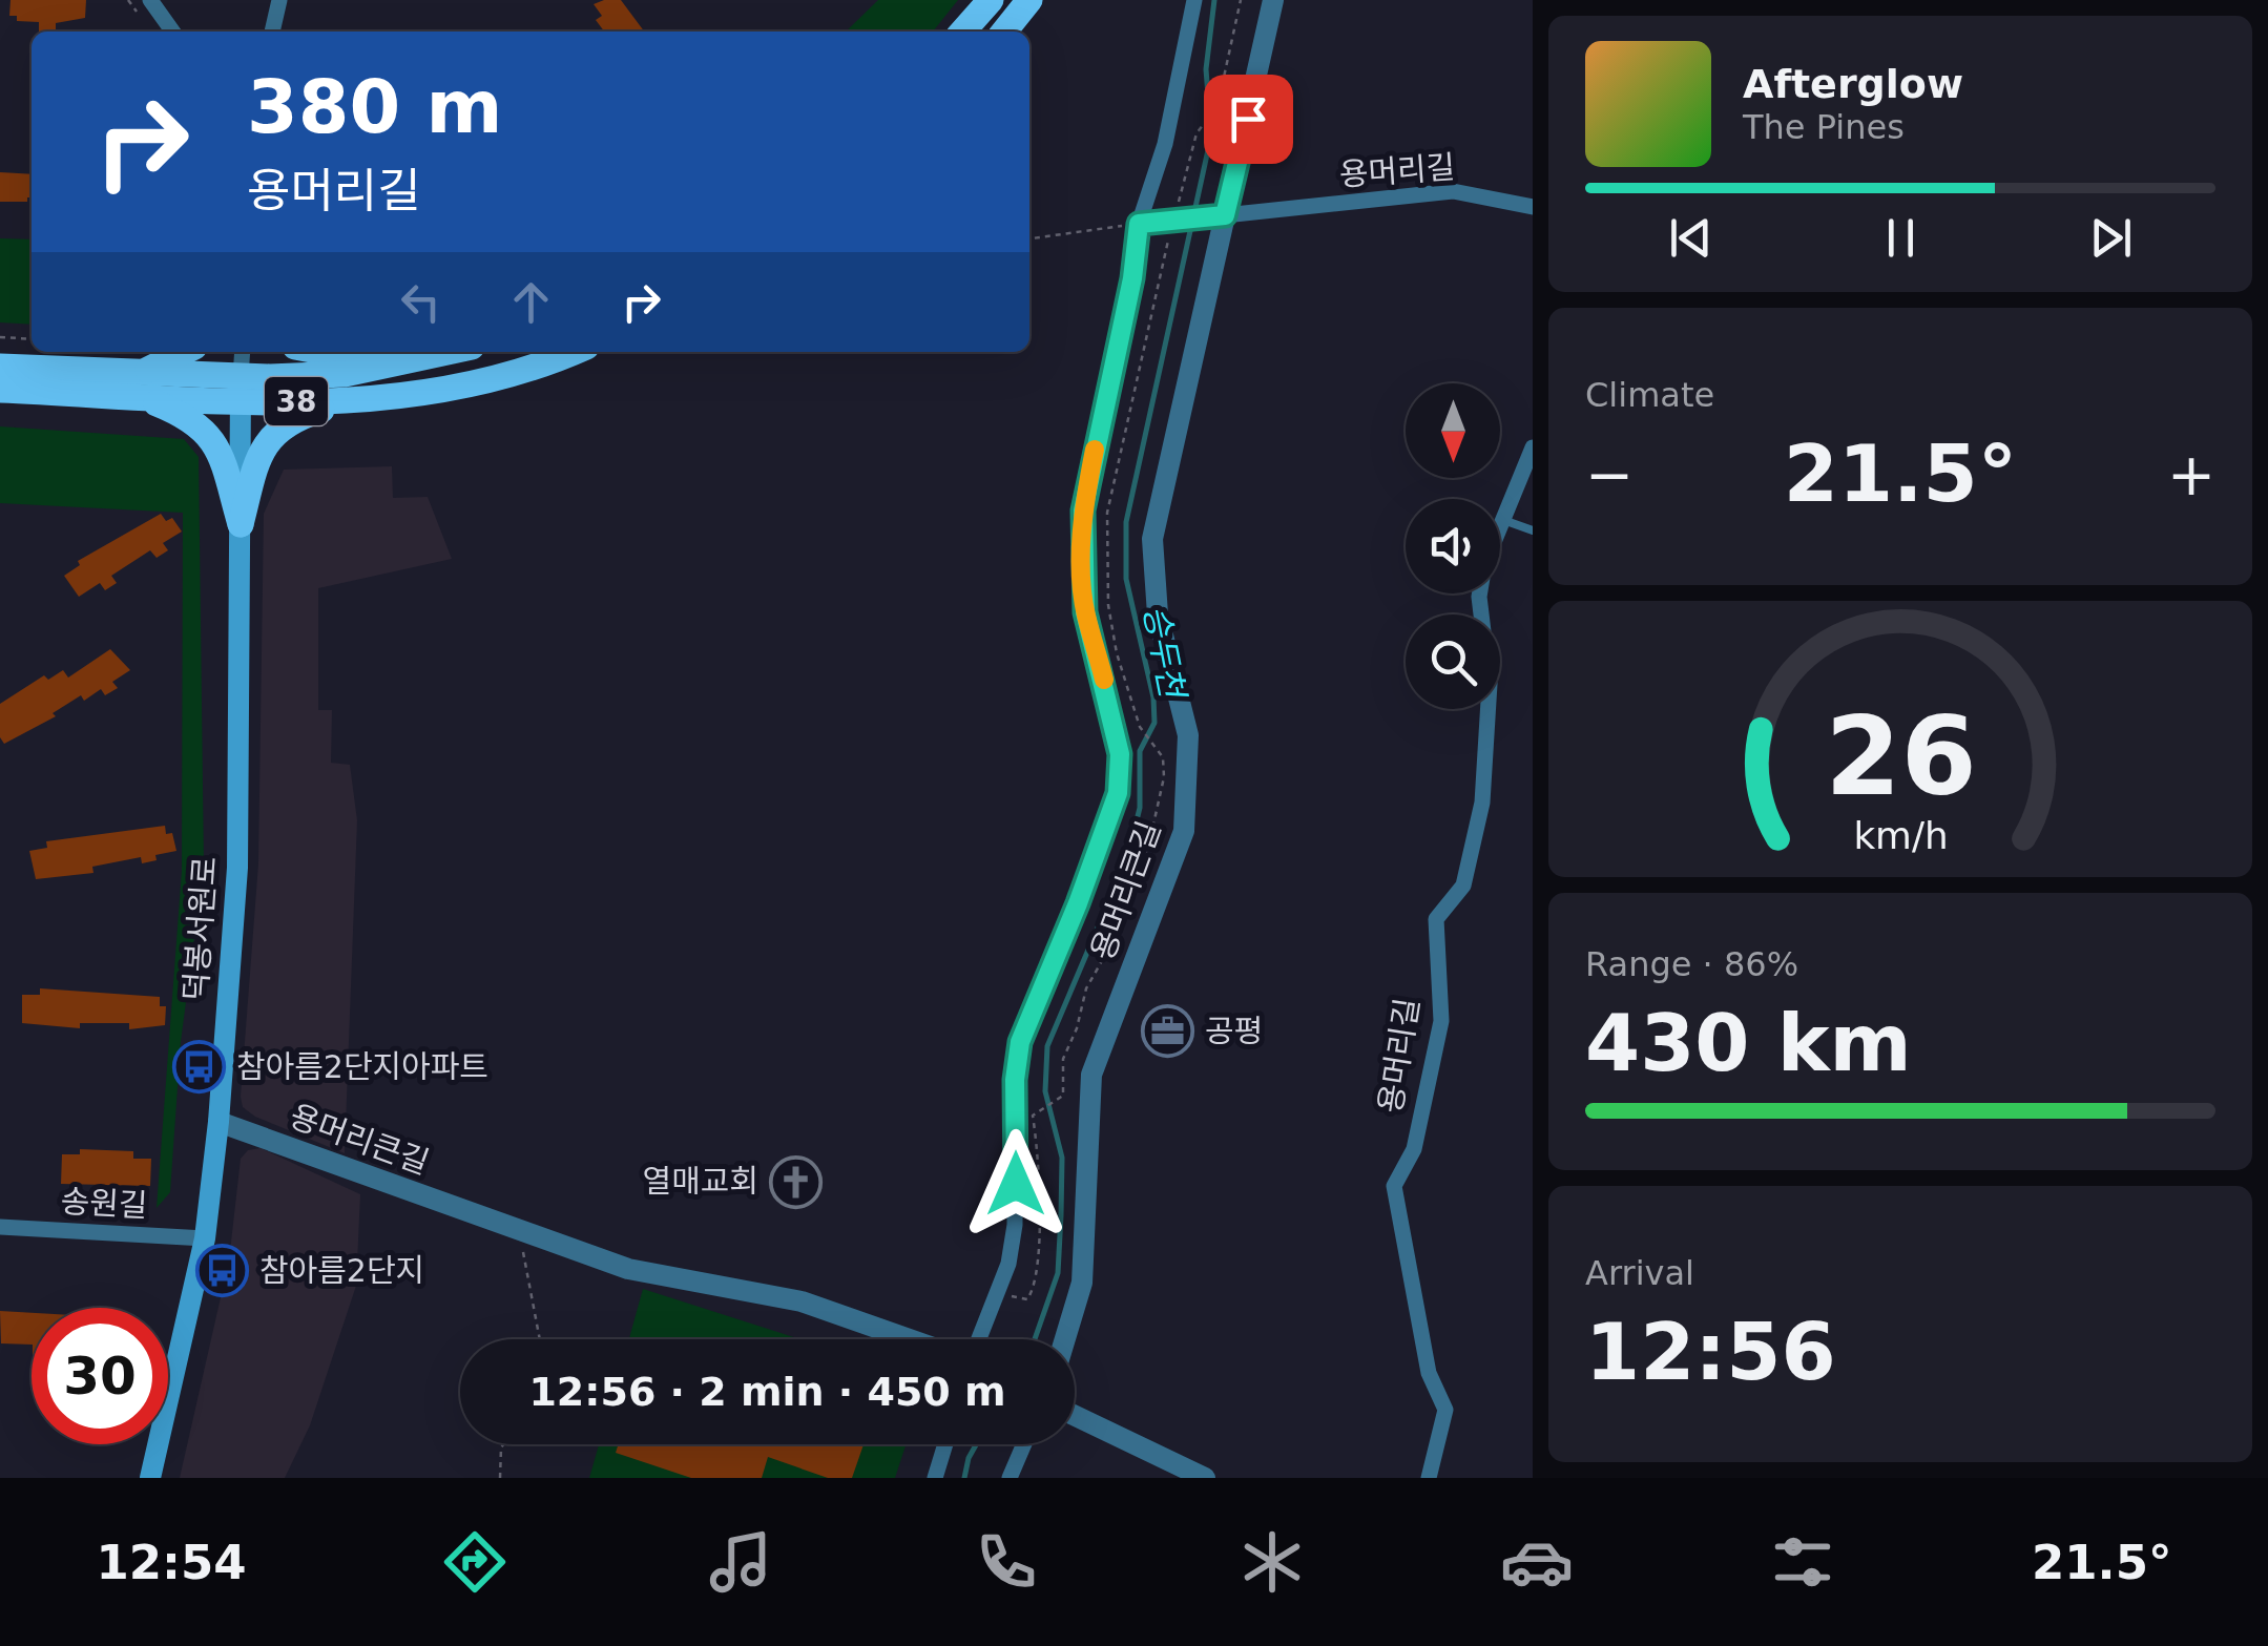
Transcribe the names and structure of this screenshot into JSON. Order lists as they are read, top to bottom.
{
  "streets": {
    "main road": ["38", "덕봉서원로"],
    "street": ["용머리길", "용머리큰길", "송원길"]
  },
  "crossings": [
    ["용머리길", "용머리큰길"],
    ["38", "덕봉서원로"],
    ["용머리큰길", "덕봉서원로"],
    ["덕봉서원로", "송원길"]
  ],
  "water": ["승두천"],
  "places": {
    "office": ["공평"],
    "bus stop": ["참아름2단지아파트", "참아름2단지"],
    "church": ["열매교회"]
  },
  "north": "bottom",
  "page": {
    "turn": ["380 m", "용머리길"],
    "song": ["Afterglow", "The Pines"],
    "tile": [
      "Climate",
      ["Range · 86%", "430 km"],
      ["Arrival", "12:56"]
    ],
    "heat": ["−", "21.5°", "+"],
    "limit": "30",
    "trip": "12:56 · 2 min · 450 m",
    "tabs": ["12:54", "21.5°"],
    "gauge": ["26", "km/h"]
  }
}
